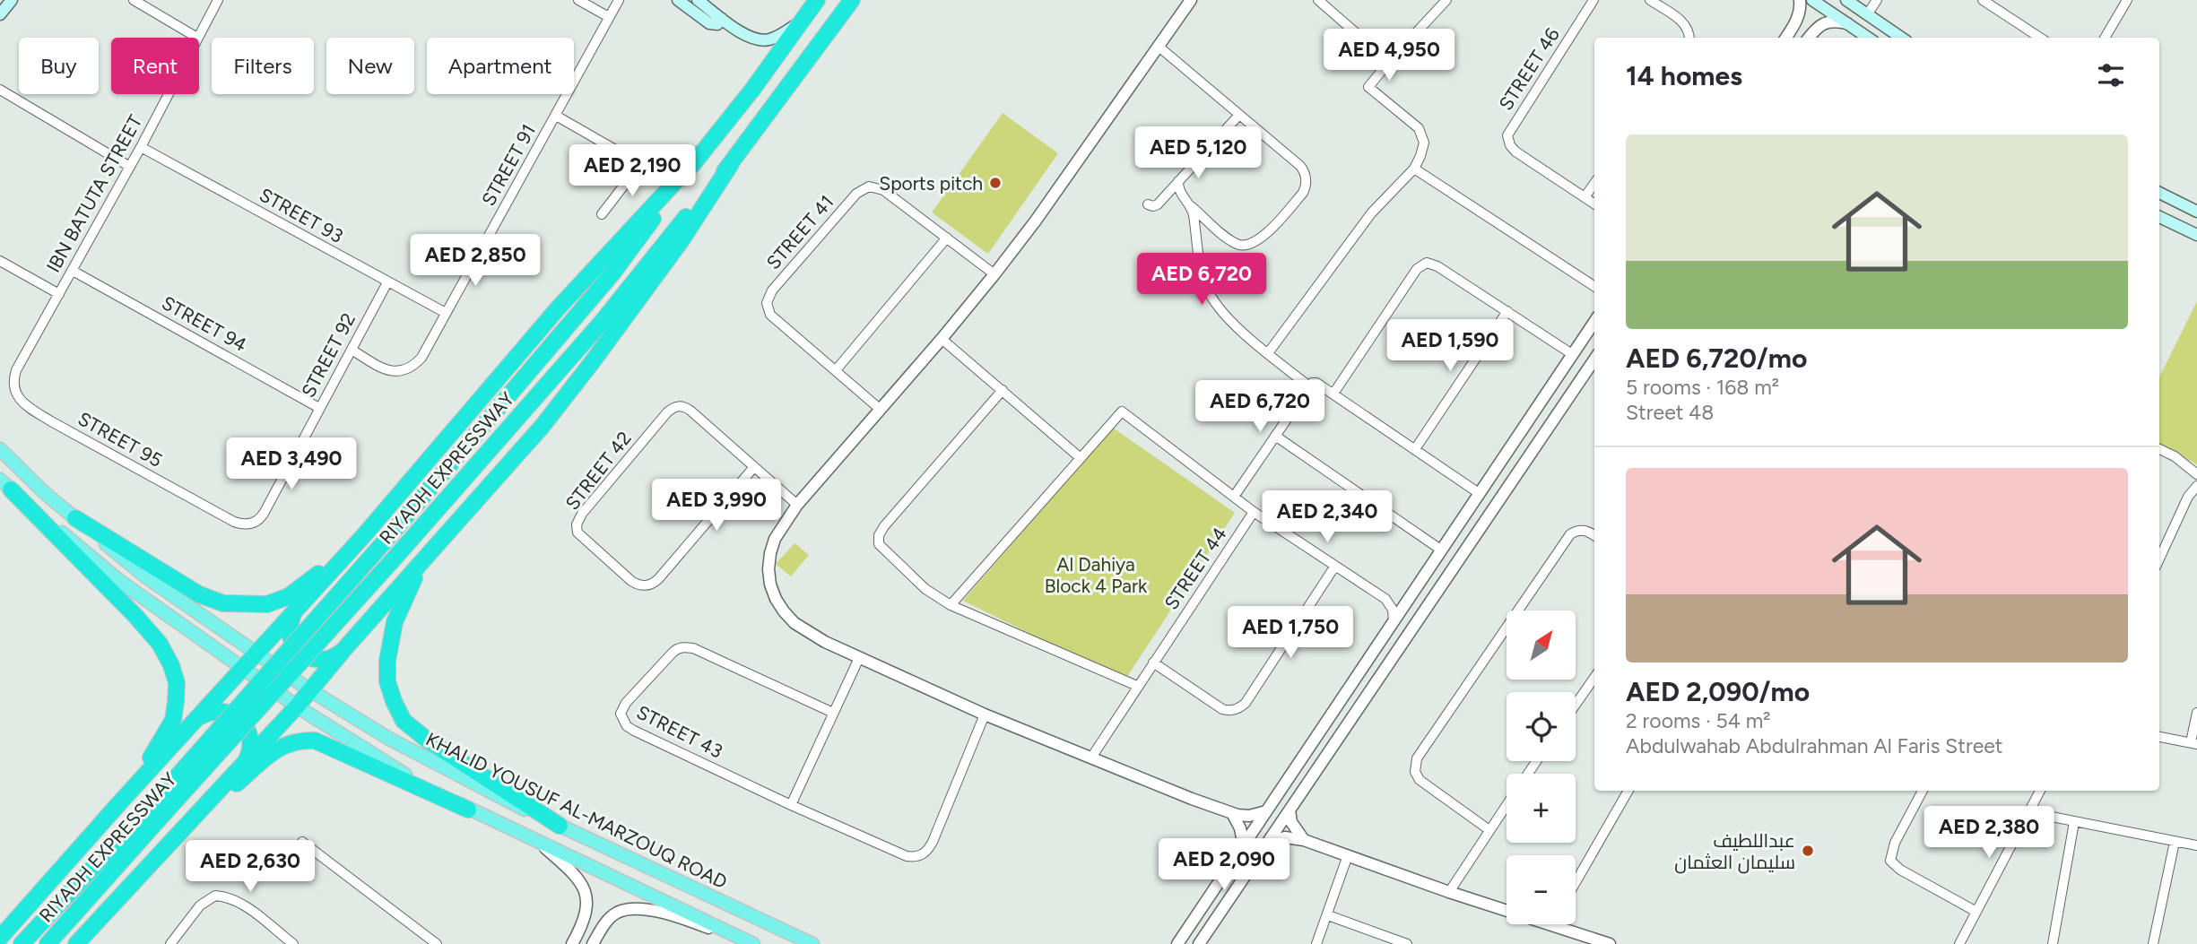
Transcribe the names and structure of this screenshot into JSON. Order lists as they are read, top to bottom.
{
  "streets": {
    "highway": ["RIYADH EXPRESSWAY"],
    "main road": ["KHALID YOUSUF AL-MARZOUQ ROAD"],
    "street": [
      "STREET 46",
      "STREET 91",
      "IBN BATUTA STREET",
      "STREET 93",
      "STREET 41",
      "STREET 94",
      "STREET 92",
      "STREET 95",
      "STREET 42",
      "STREET 44",
      "STREET 43"
    ]
  },
  "crossings": [
    ["STREET 91", "STREET 93"],
    ["STREET 91", "STREET 92"],
    ["IBN BATUTA STREET", "STREET 93"],
    ["IBN BATUTA STREET", "STREET 94"],
    ["IBN BATUTA STREET", "STREET 95"],
    ["STREET 93", "STREET 92"],
    ["STREET 94", "STREET 92"],
    ["STREET 92", "STREET 95"]
  ],
  "parks": ["Al Dahiya Block 4 Park"],
  "places": ["Sports pitch", "عبداللطيف سليمان العثمان"],
  "north": "top right",
  "page": {
    "price": [
      "AED 4,950",
      "AED 5,120",
      "AED 2,190",
      "AED 2,850",
      "AED 6,720",
      "AED 1,590",
      "AED 6,720",
      "AED 3,490",
      "AED 3,990",
      "AED 2,340",
      "AED 1,750",
      "AED 2,380",
      "AED 2,090",
      "AED 2,630"
    ],
    "chip": [
      "Buy",
      "Rent",
      "Filters",
      "New",
      "Apartment"
    ],
    "heading": "14 homes",
    "list": [
      {
        "name": "AED 6,720/mo",
        "note": "5 rooms · 168 m² · Street 48"
      },
      {
        "name": "AED 2,090/mo",
        "note": "2 rooms · 54 m² · Abdulwahab Abdulrahman Al Faris Street"
      }
    ],
    "map_buttons": ["+", "−"]
  }
}
